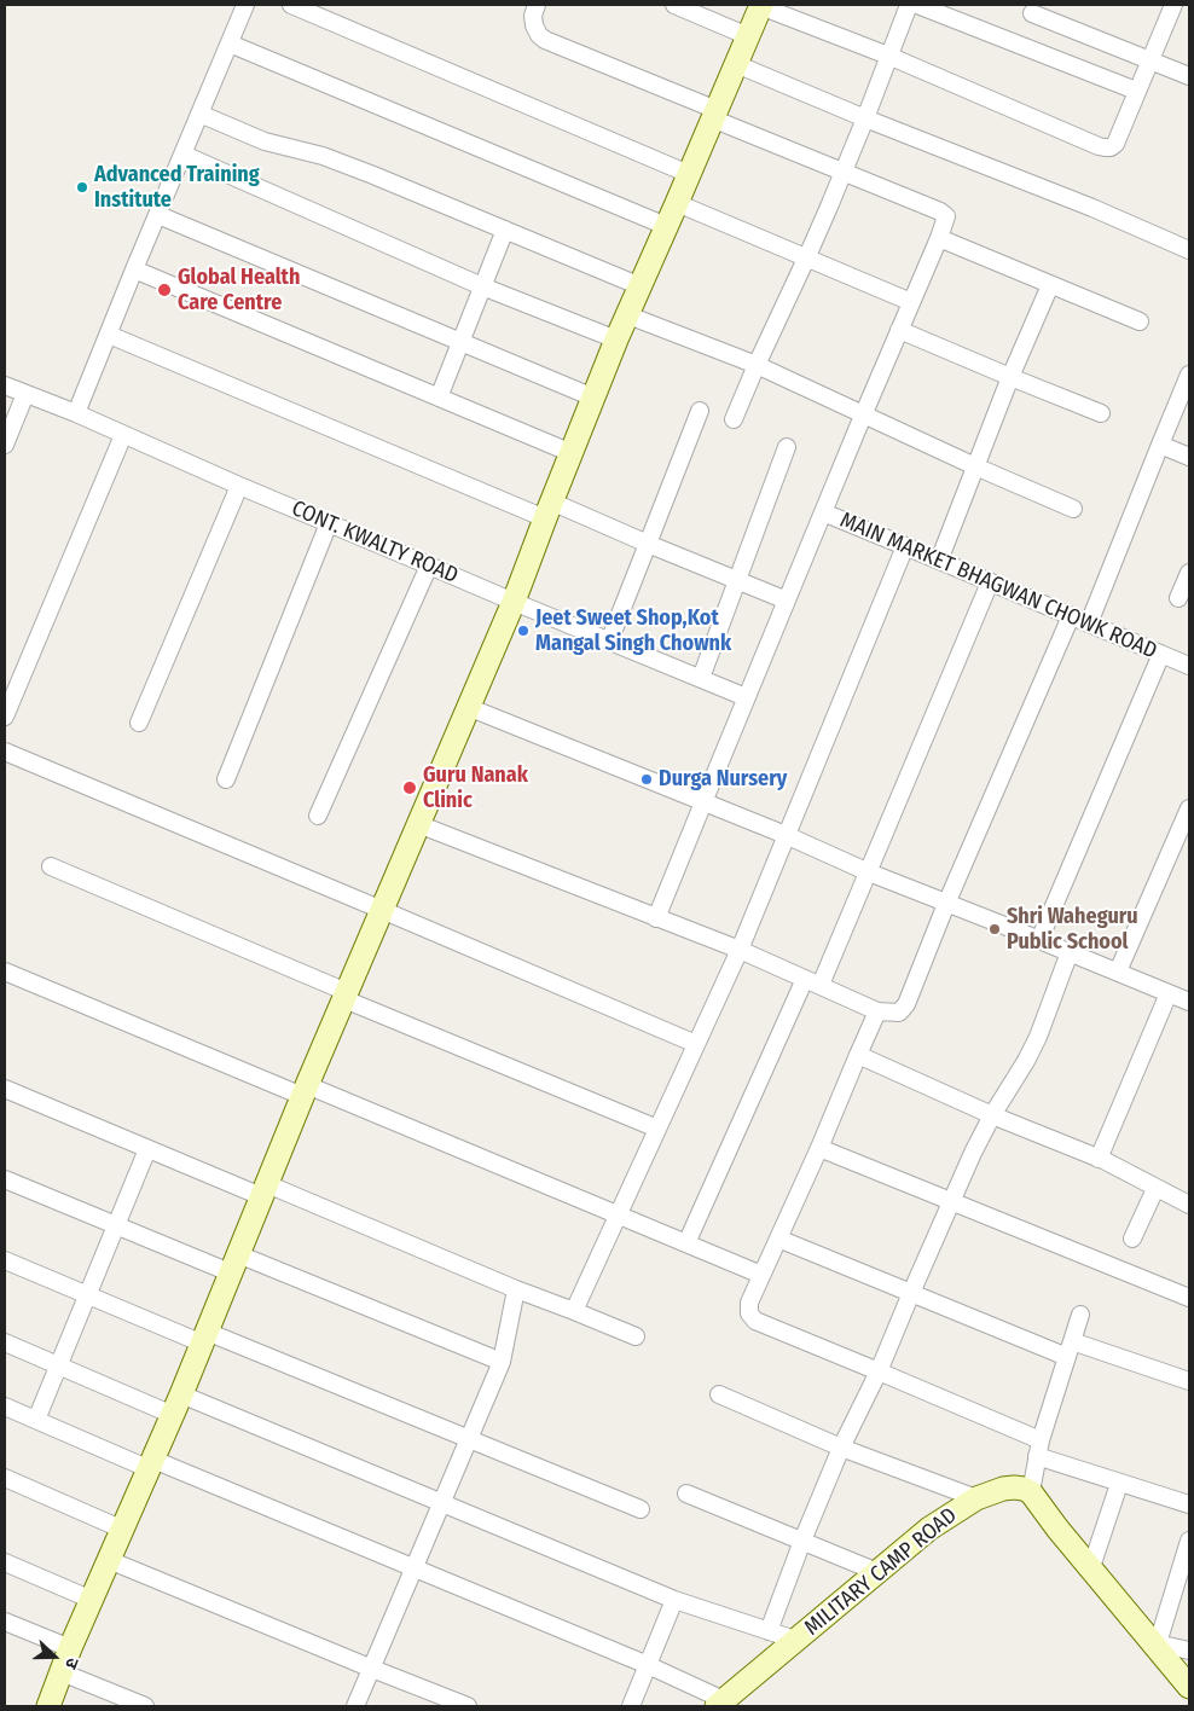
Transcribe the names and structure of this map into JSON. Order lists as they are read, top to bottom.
{
  "streets": {
    "street": ["CONT. KWALTY ROAD", "MAIN MARKET BHAGWAN CHOWK ROAD", "MILITARY CAMP ROAD"]
  },
  "crossings": [
    ["CONT. KWALTY ROAD", "MAIN MARKET BHAGWAN CHOWK ROAD"]
  ],
  "places": [
    "Advanced Training Institute",
    "Global Health Care Centre",
    "Jeet Sweet Shop,Kot Mangal Singh Chownk",
    "Durga Nursery",
    "Guru Nanak Clinic",
    "Shri Waheguru Public School"
  ],
  "north": "right"
}
